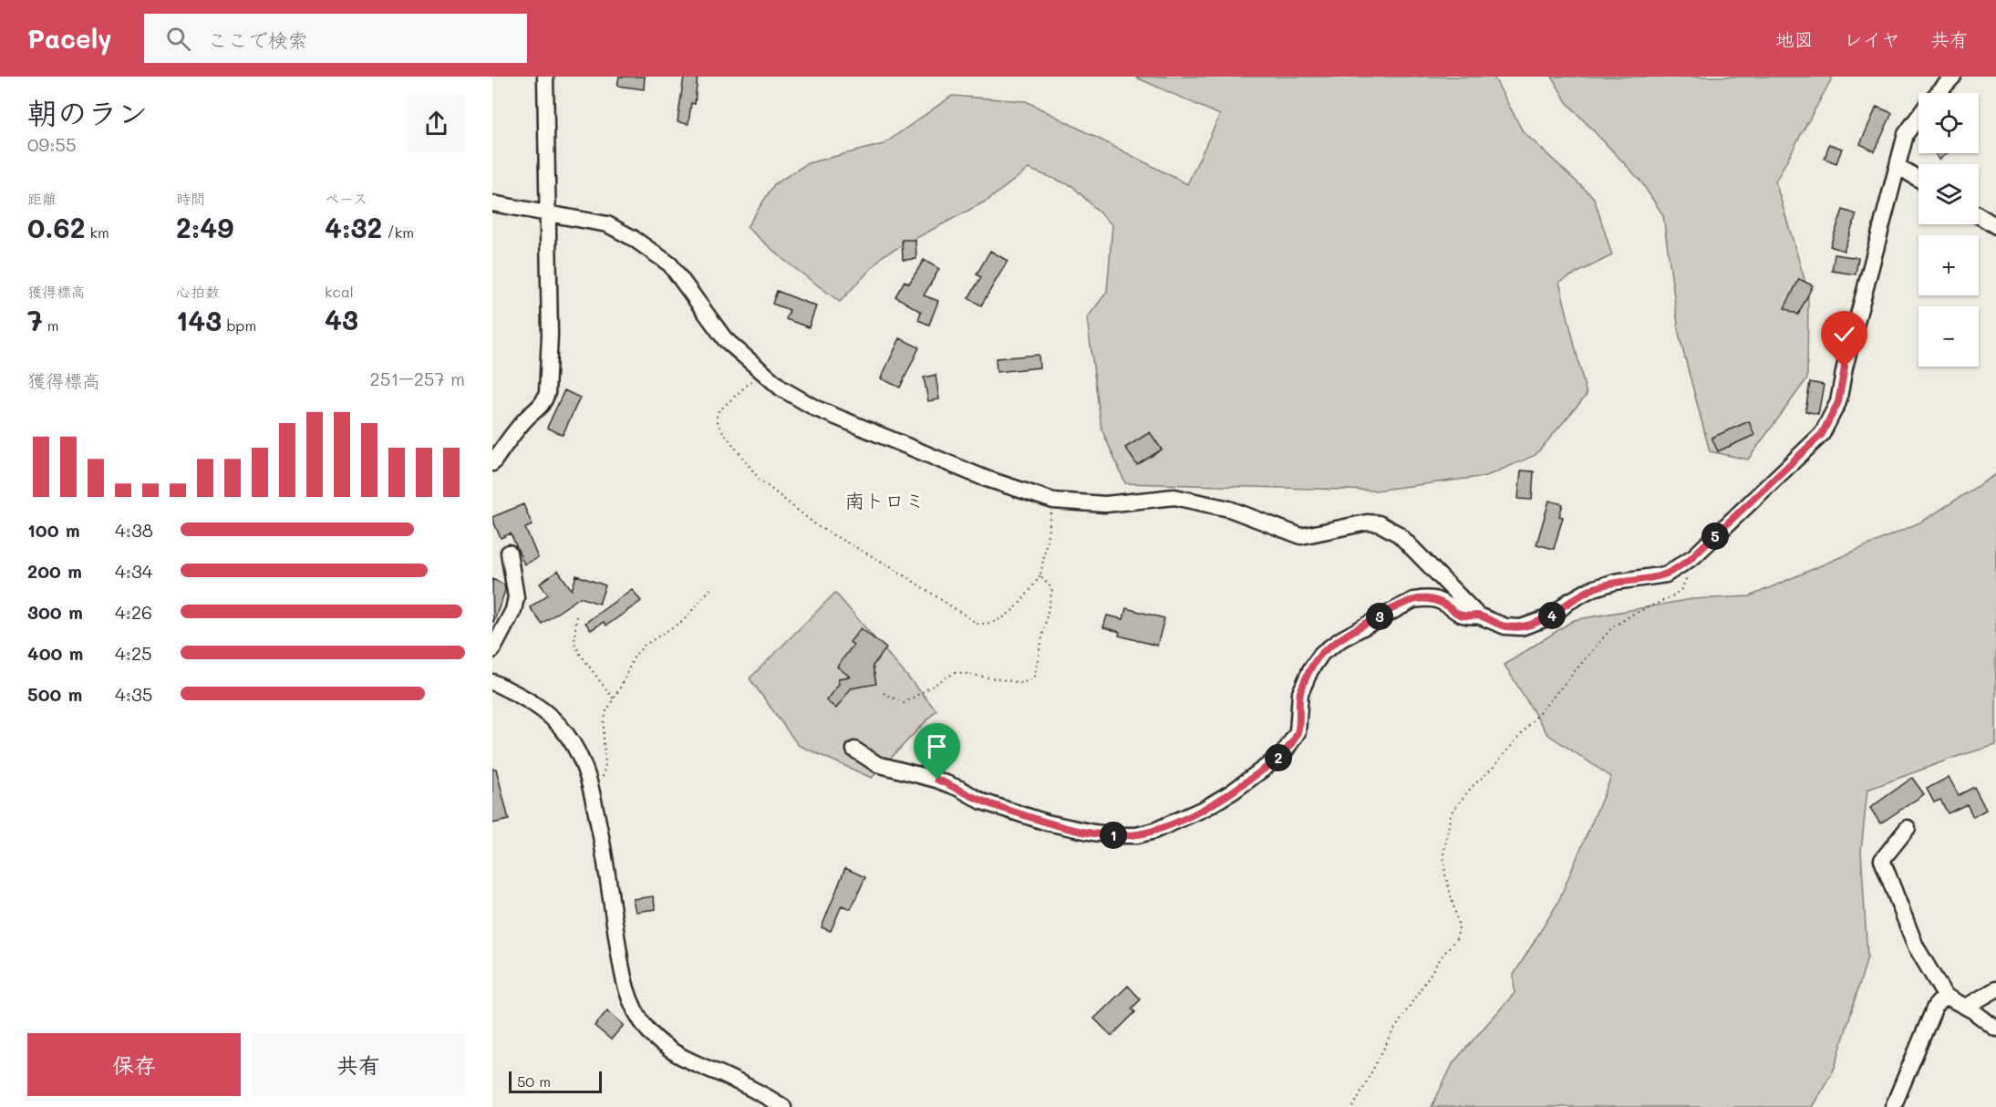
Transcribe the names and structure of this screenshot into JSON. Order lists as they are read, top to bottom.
{
  "districts": ["南トロミ"],
  "scale_bar": "50 m",
  "page": {
    "header": "Pacely",
    "search": "ここで検索",
    "nav": ["地図", "レイヤ", "共有"],
    "heading": ["朝のラン", "09:55"],
    "map_buttons": ["+", "−"],
    "stats": [
      ["距離", "0.62 km"],
      ["時間", "2:49"],
      ["ペース", "4:32 /km"],
      ["獲得標高", "7 m"],
      ["心拍数", "143 bpm"],
      ["kcal", "43"]
    ],
    "chart": ["獲得標高", "251–257 m"],
    "list": [
      {
        "name": "100 m",
        "note": "4:38"
      },
      {
        "name": "200 m",
        "note": "4:34"
      },
      {
        "name": "300 m",
        "note": "4:26"
      },
      {
        "name": "400 m",
        "note": "4:25"
      },
      {
        "name": "500 m",
        "note": "4:35"
      }
    ],
    "pins": [
      "5",
      "4",
      "3",
      "2",
      "1"
    ],
    "buttons": ["保存", "共有"],
    "scale": "50 m"
  }
}
